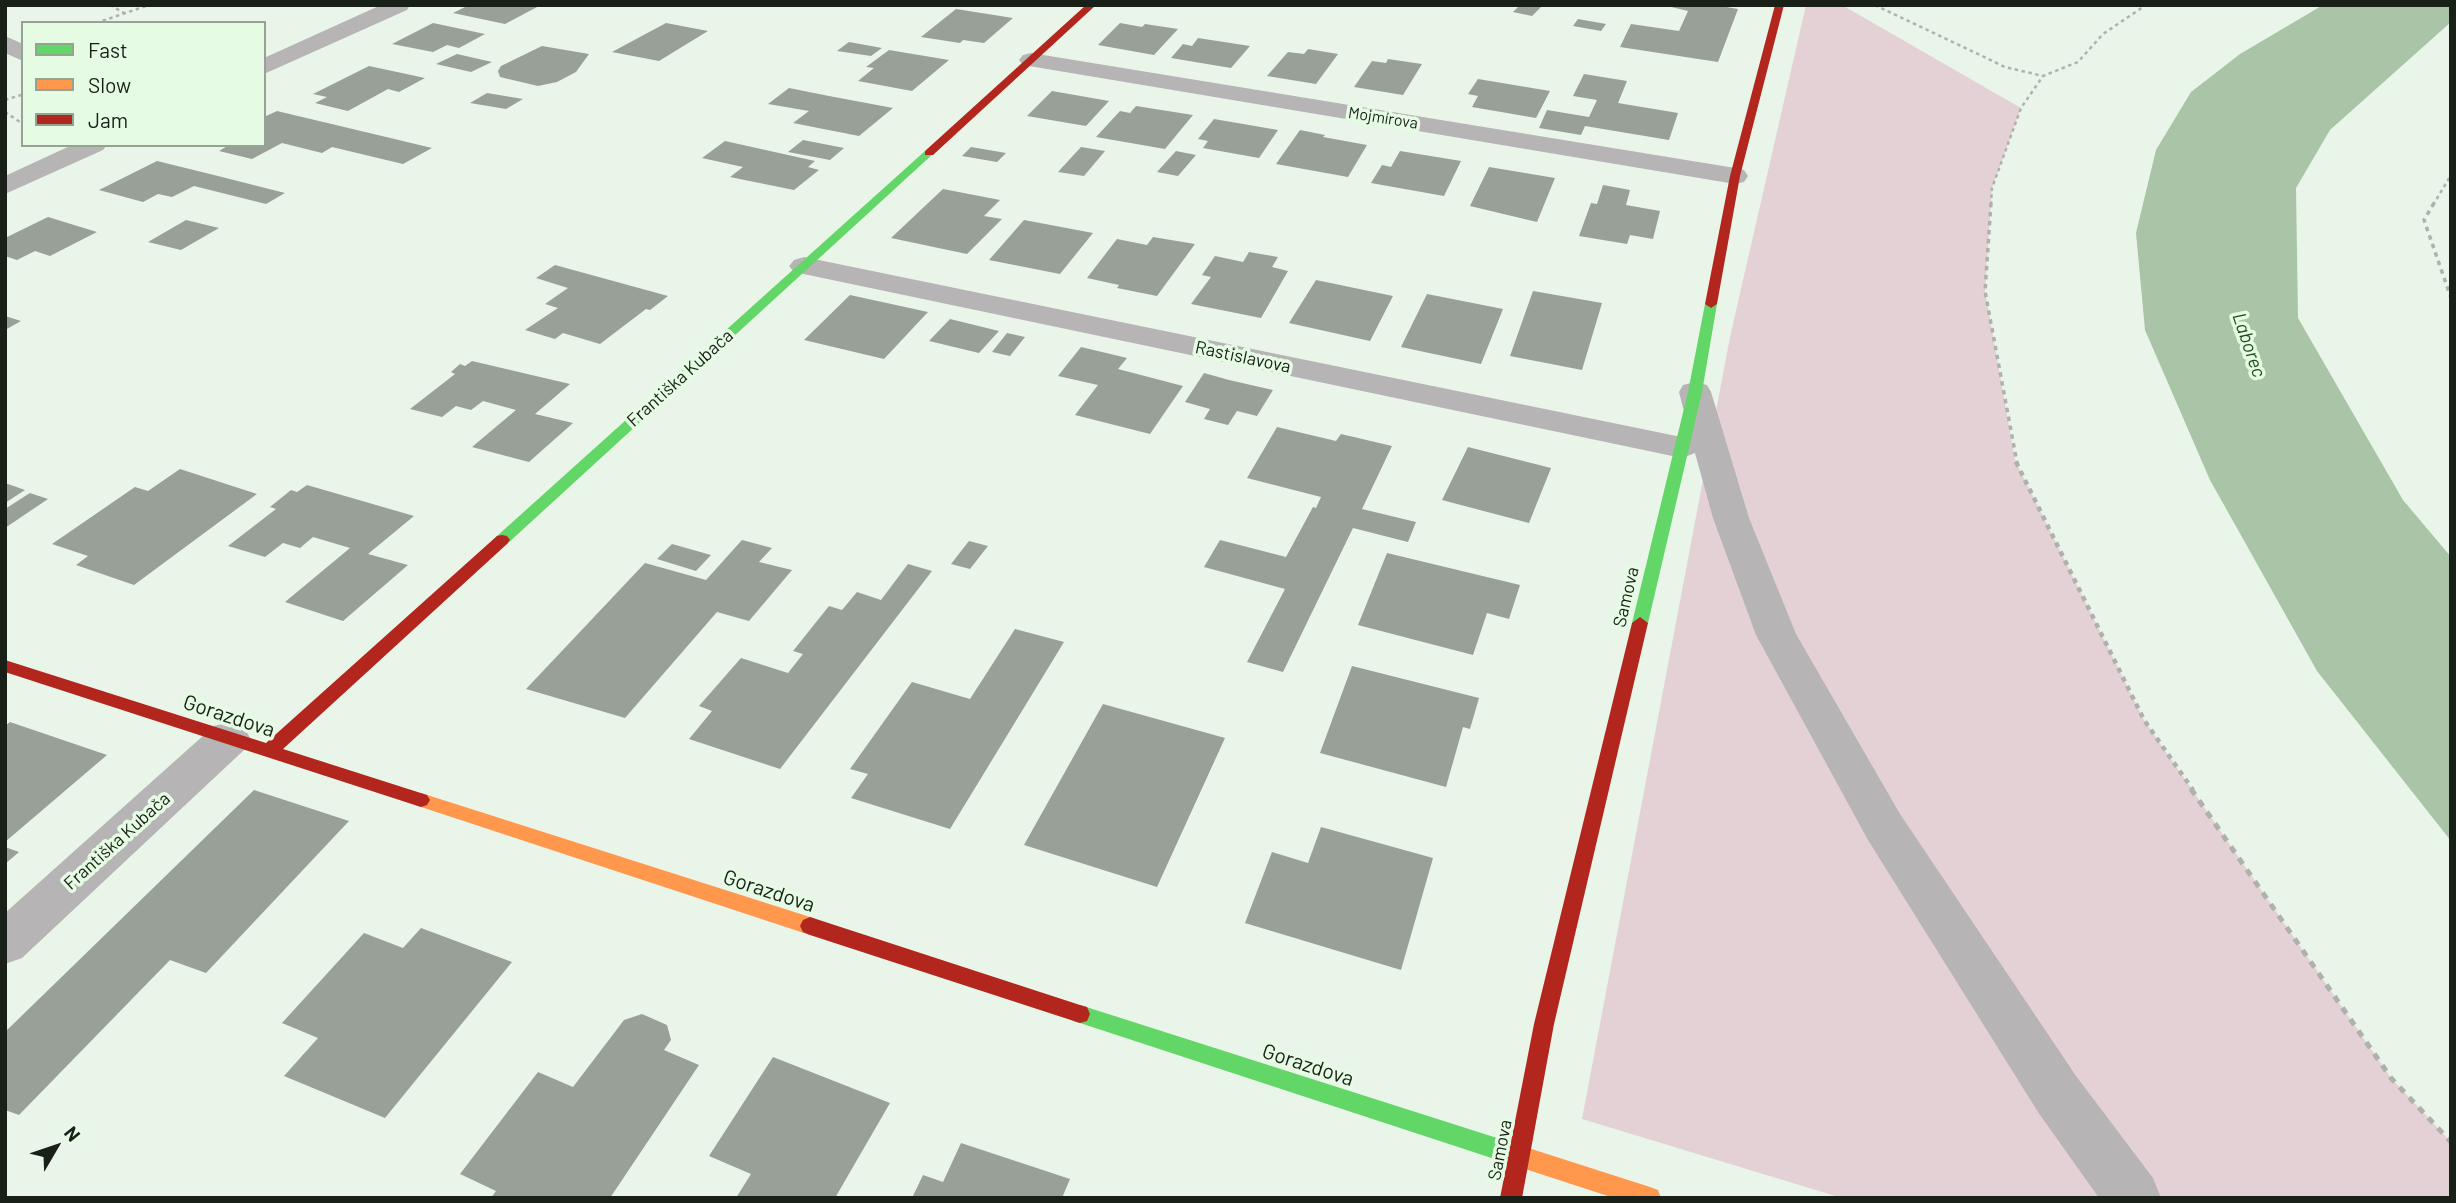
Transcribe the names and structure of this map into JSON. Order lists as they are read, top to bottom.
{
  "streets": {
    "street": [
      "Mojmírova",
      "Rastislavova",
      "Františka Kubača",
      "Samova",
      "Gorazdova"
    ]
  },
  "crossings": [
    ["Mojmírova", "Františka Kubača"],
    ["Mojmírova", "Samova"],
    ["Rastislavova", "Františka Kubača"],
    ["Rastislavova", "Samova"],
    ["Františka Kubača", "Gorazdova"],
    ["Samova", "Gorazdova"]
  ],
  "water": ["Laborec"],
  "legend": ["Fast", "Slow", "Jam"],
  "north": "top right"
}
